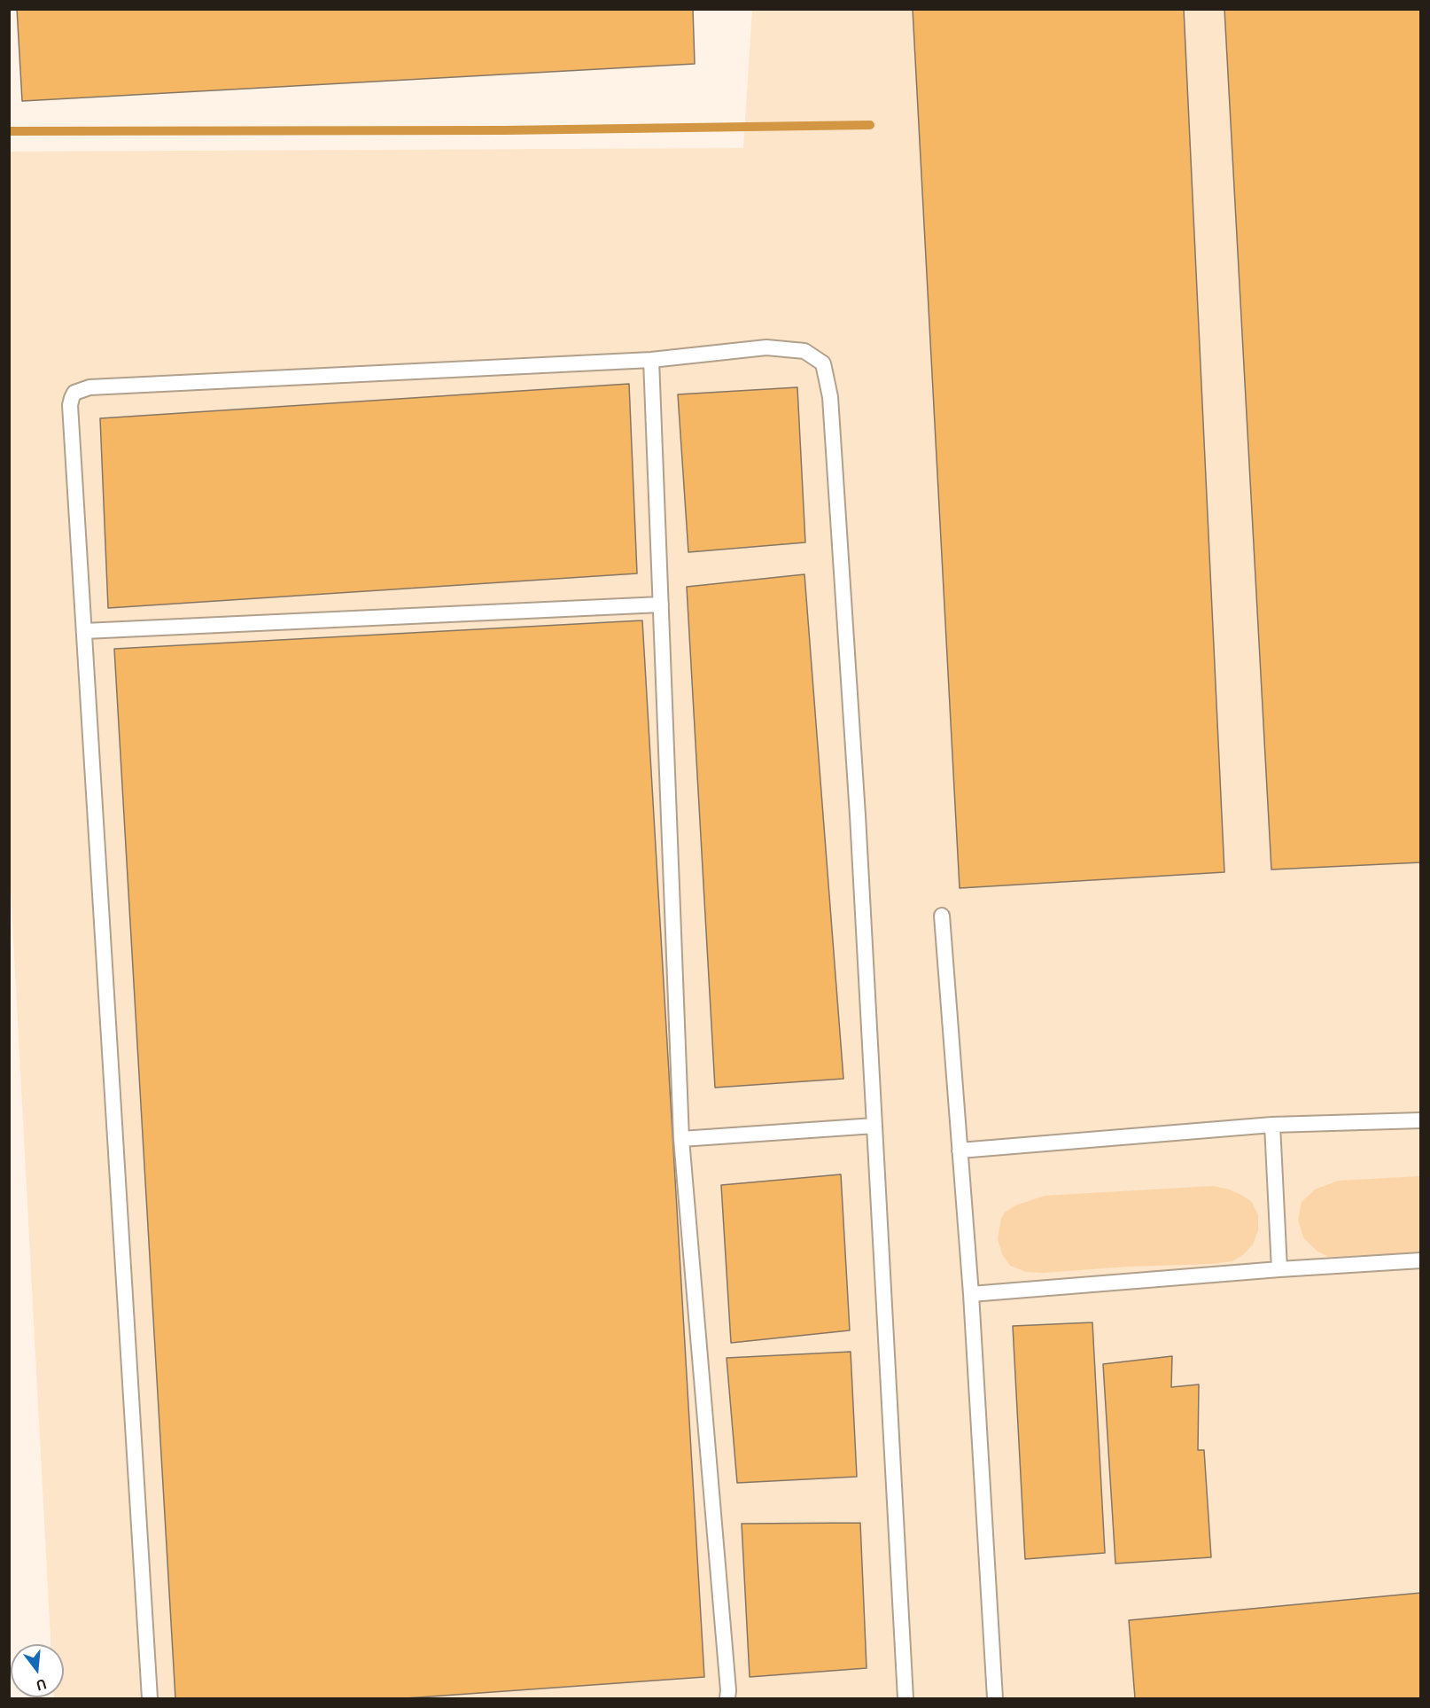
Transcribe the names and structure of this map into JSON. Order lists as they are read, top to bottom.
{
  "north": "bottom"
}
